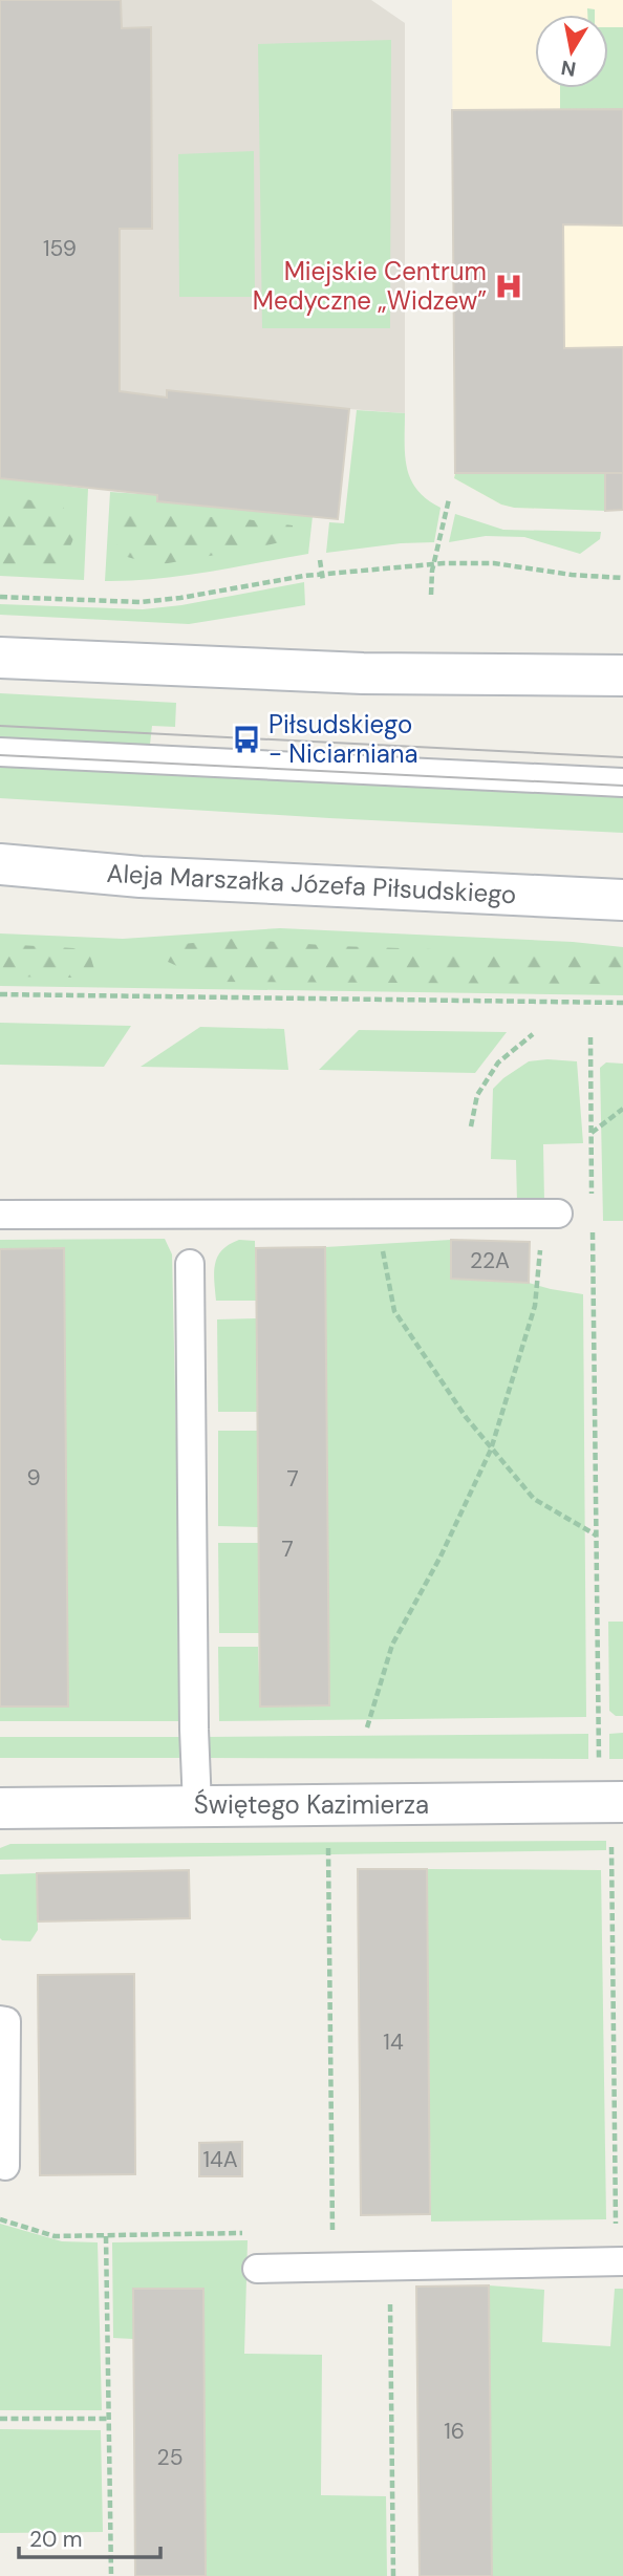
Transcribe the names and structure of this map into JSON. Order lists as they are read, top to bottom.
{
  "streets": {
    "main road": ["Aleja Marszałka Józefa Piłsudskiego", "Świętego Kazimierza"]
  },
  "places": {
    "hospital": ["Miejskie Centrum Medyczne „Widzew”"],
    "bus stop": ["Piłsudskiego - Niciarniana"]
  },
  "house_numbers": [
    "159",
    "22A",
    "9",
    "7",
    "7",
    "14",
    "14A",
    "16",
    "25"
  ],
  "scale_bar": "20 m",
  "north": "bottom"
}
